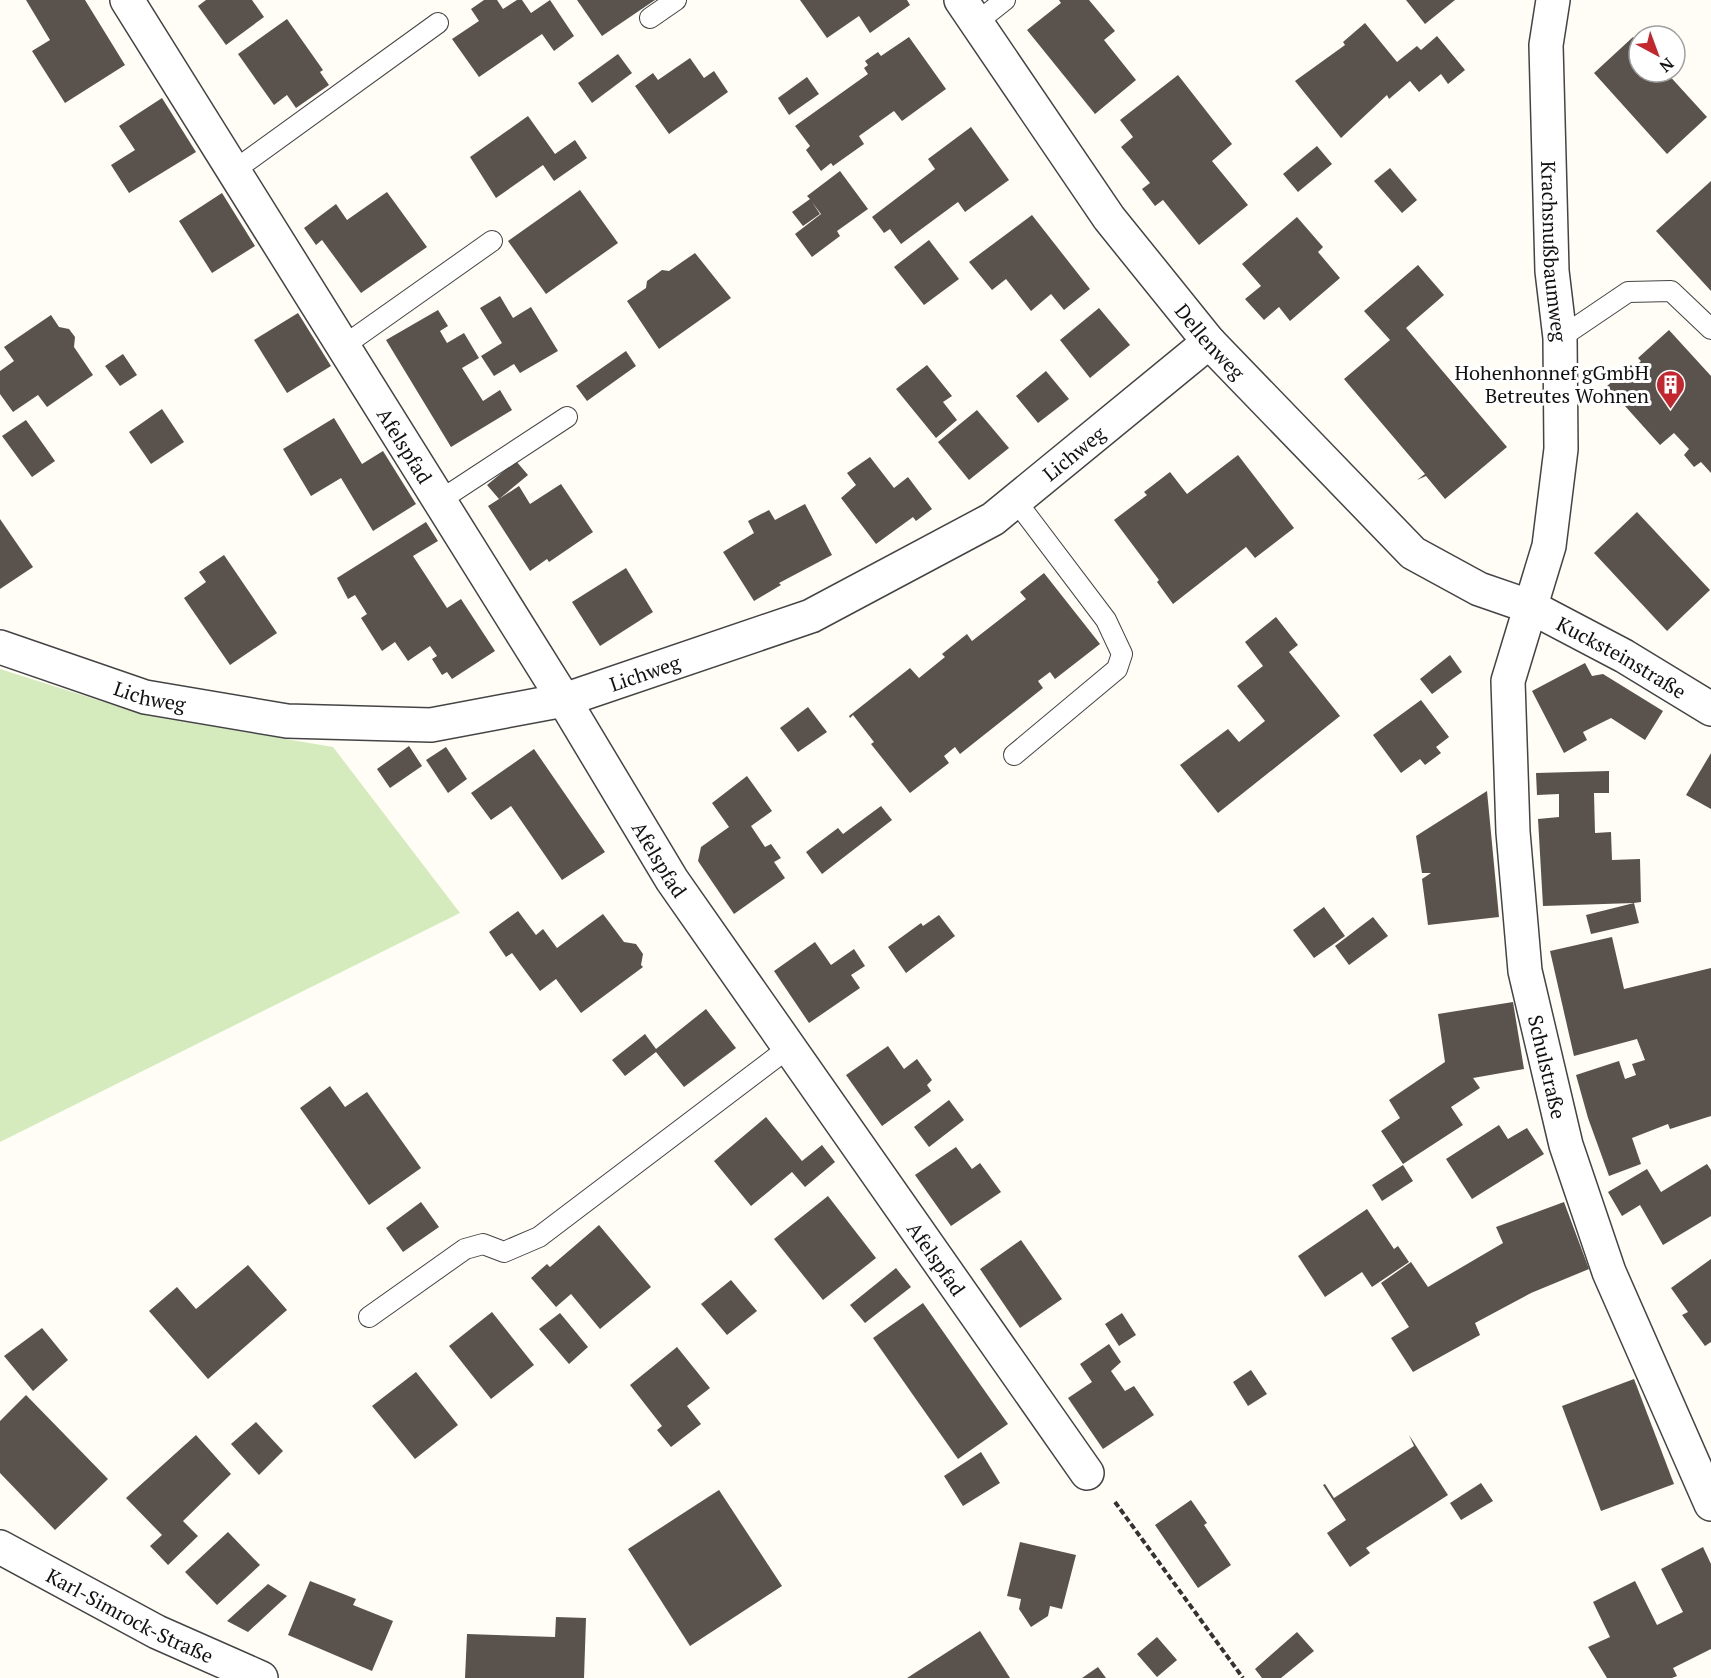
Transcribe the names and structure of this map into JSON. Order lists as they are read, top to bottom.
{
  "streets": {
    "street": [
      "Krachsnußbaumweg",
      "Dellenweg",
      "Afelspfad",
      "Lichweg",
      "Kucksteinstraße",
      "Schulstraße",
      "Karl-Simrock-Straße"
    ]
  },
  "crossings": [
    ["Krachsnußbaumweg", "Dellenweg"],
    ["Krachsnußbaumweg", "Kucksteinstraße"],
    ["Krachsnußbaumweg", "Schulstraße"],
    ["Dellenweg", "Lichweg"],
    ["Dellenweg", "Kucksteinstraße"],
    ["Dellenweg", "Schulstraße"],
    ["Afelspfad", "Lichweg"],
    ["Kucksteinstraße", "Schulstraße"]
  ],
  "places": {
    "building": ["Hohenhonnef gGmbH Betreutes Wohnen"]
  },
  "north": "bottom right"
}
